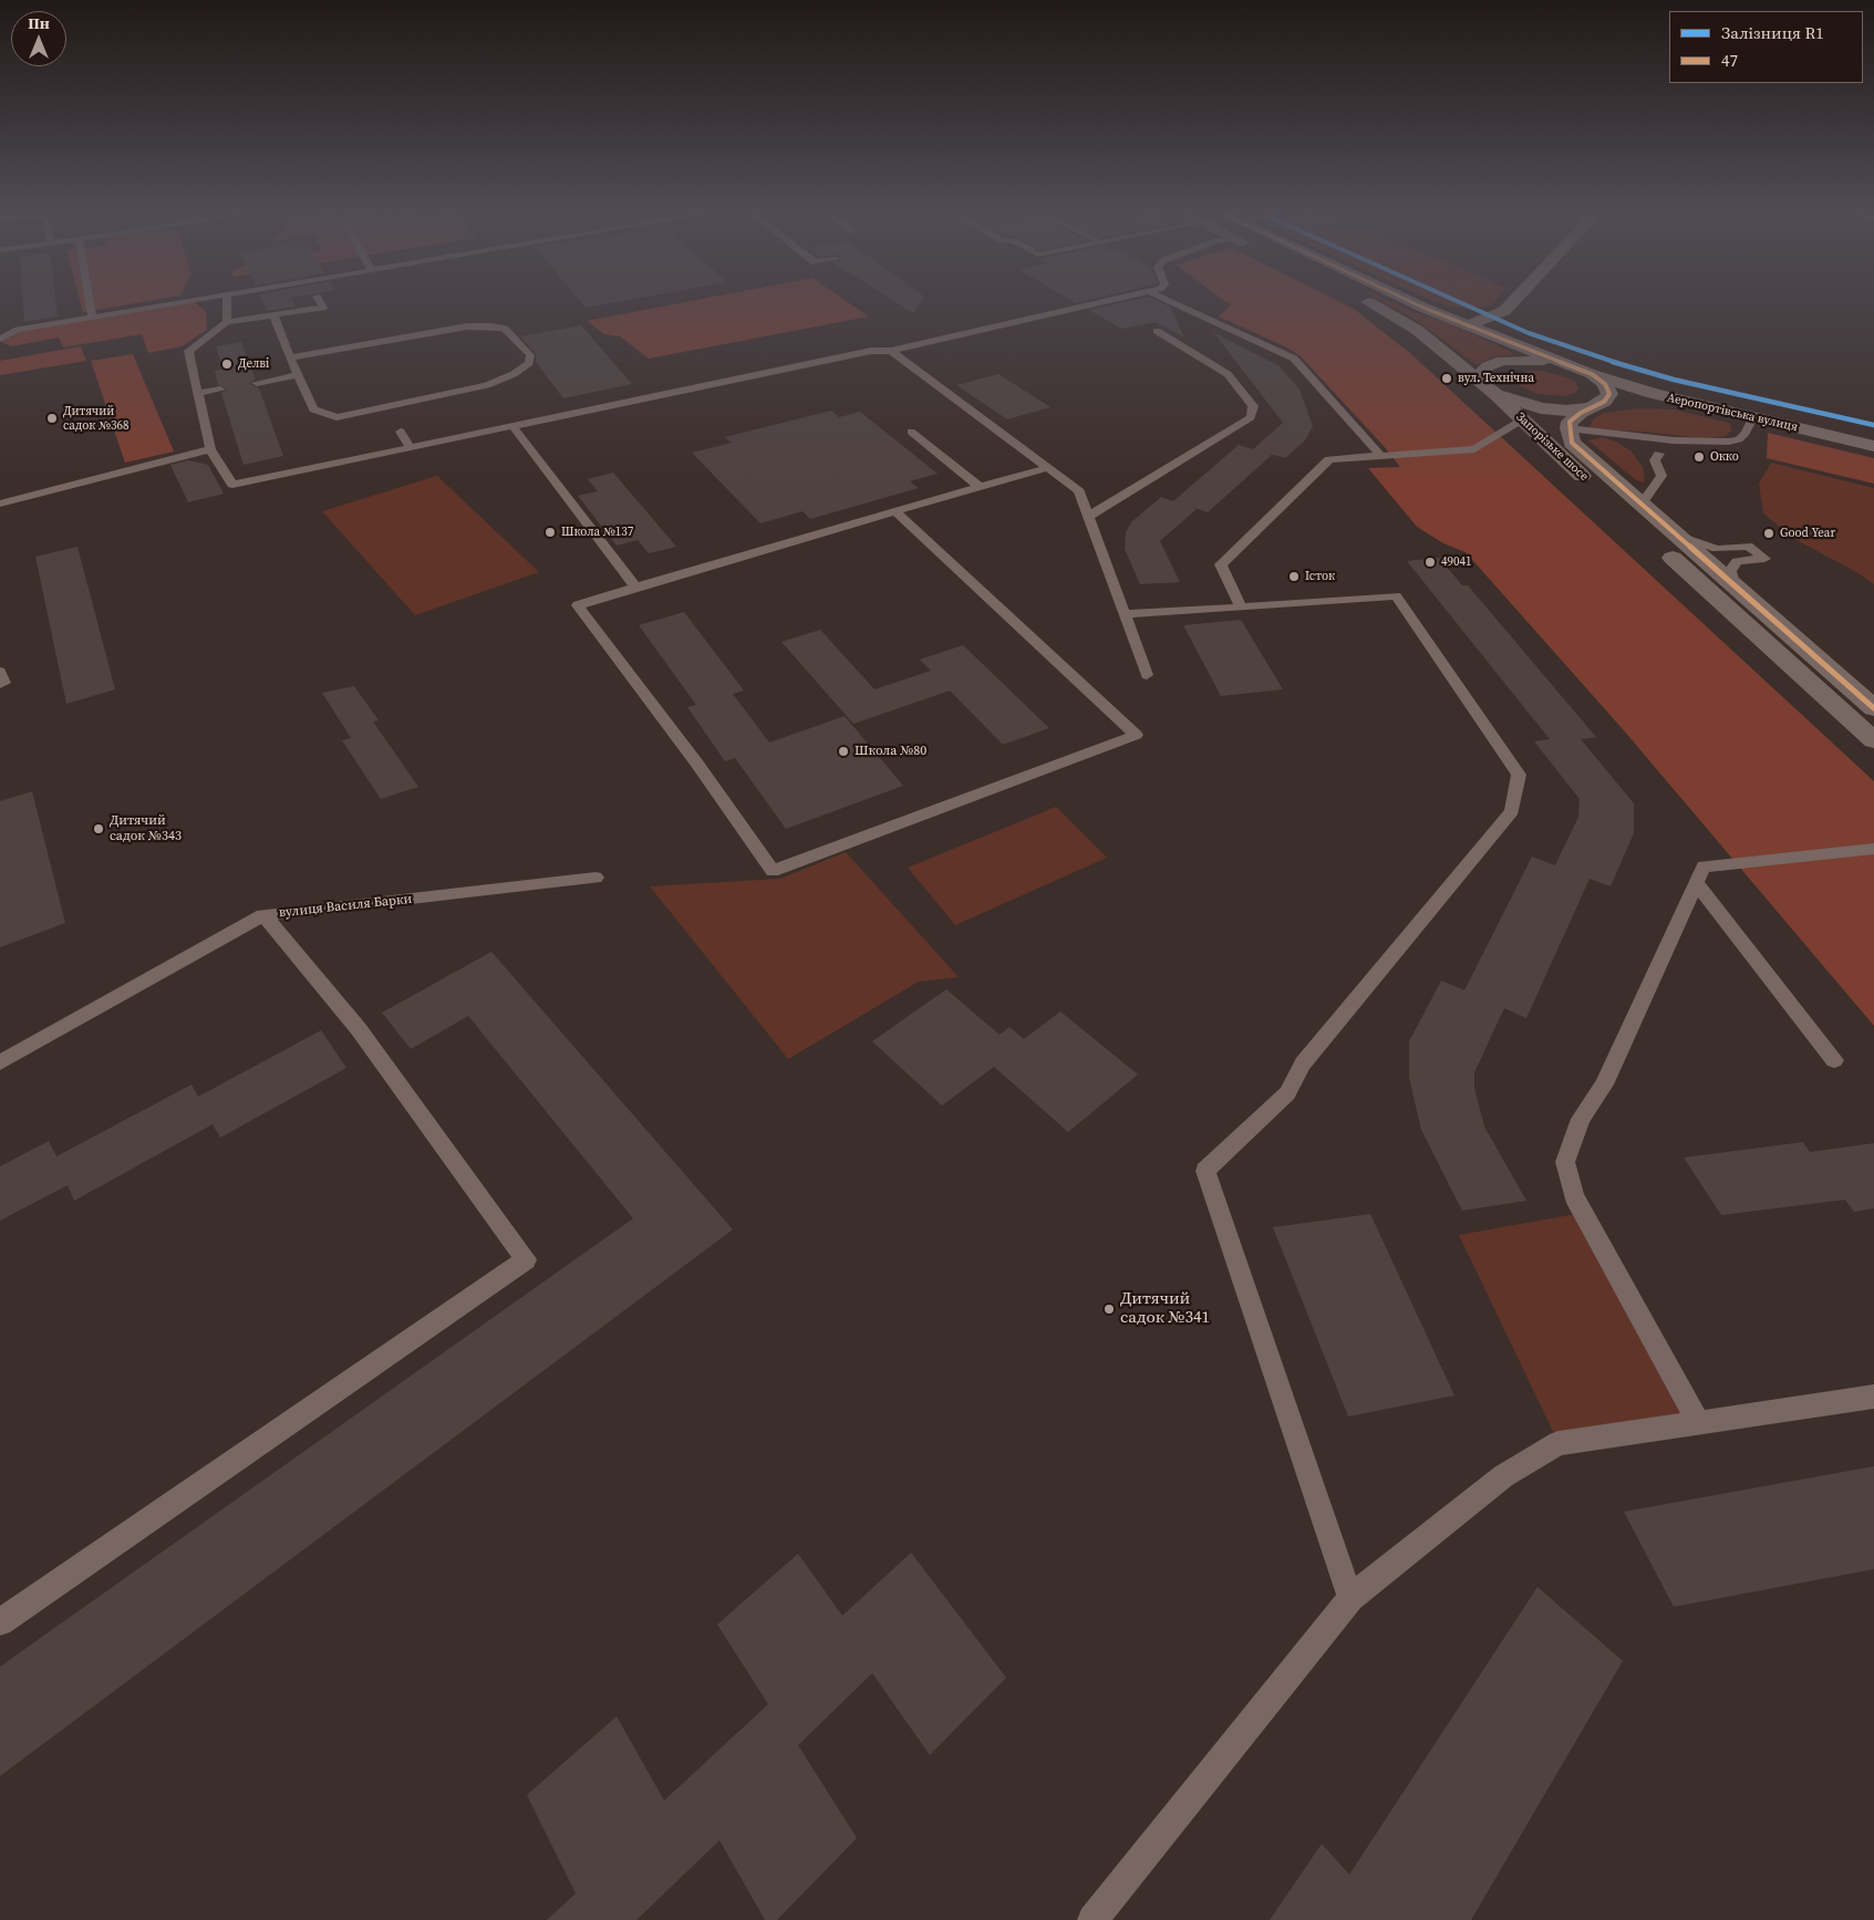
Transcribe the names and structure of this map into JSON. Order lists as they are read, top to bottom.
{
  "streets": {
    "main road": ["Аеропортівська вулиця", "Запорізьке шосе"],
    "lane": ["вулиця Василя Барки"]
  },
  "places": [
    "Делві",
    "вул. Технічна",
    "Дитячий садок №368",
    "Окко",
    "Школа №137",
    "Good Year",
    "49041",
    "Істок",
    "Школа №80",
    "Дитячий садок №343",
    "Дитячий садок №341"
  ],
  "lines": ["rail line R1", "transit line 47"],
  "legend": ["Залізниця R1", "47"],
  "north": "top"
}
